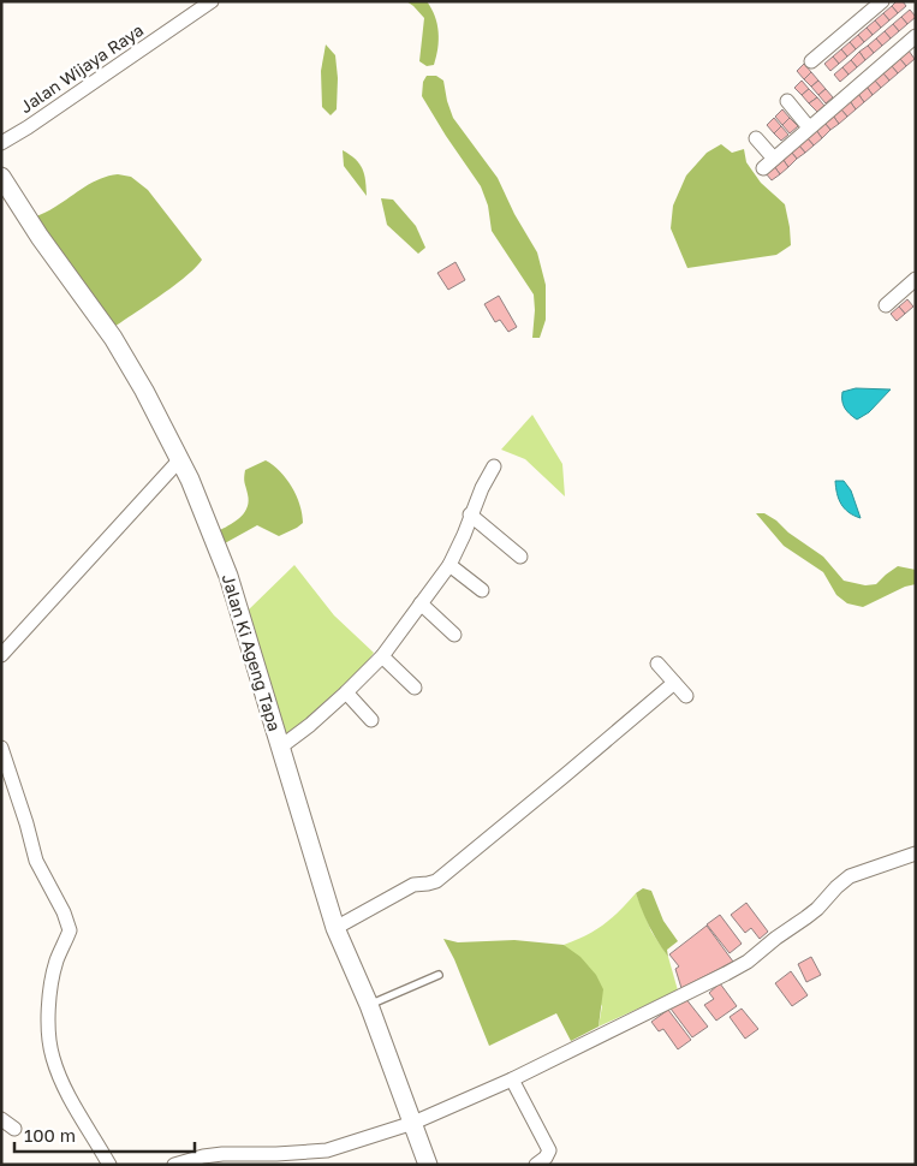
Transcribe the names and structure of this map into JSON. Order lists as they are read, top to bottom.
{
  "streets": {
    "street": ["Jalan Wijaya Raya", "Jalan Ki Ageng Tapa"]
  },
  "scale_bar": "100 m"
}
